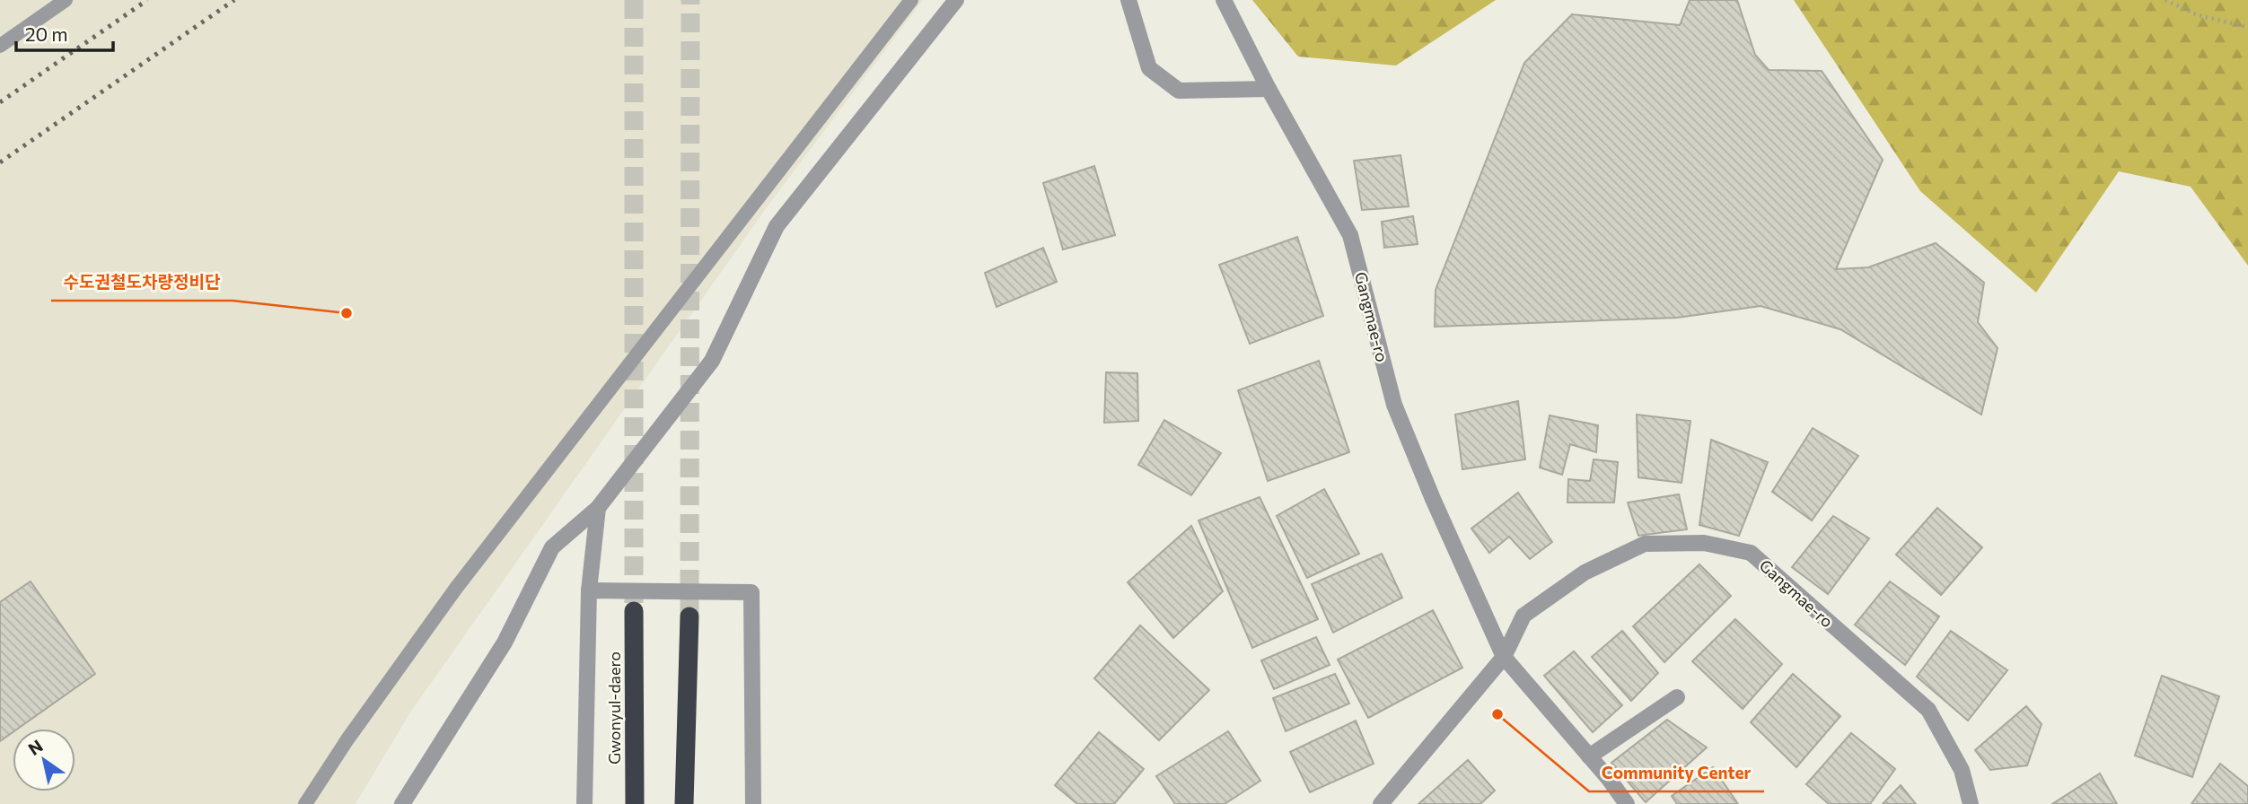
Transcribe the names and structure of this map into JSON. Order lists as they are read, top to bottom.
{
  "streets": {
    "highway": ["Gwonyul-daero"],
    "street": ["Gangmae-ro"]
  },
  "places": ["수도권철도차량정비단", "Community Center"],
  "scale_bar": "20 m",
  "north": "top left"
}
